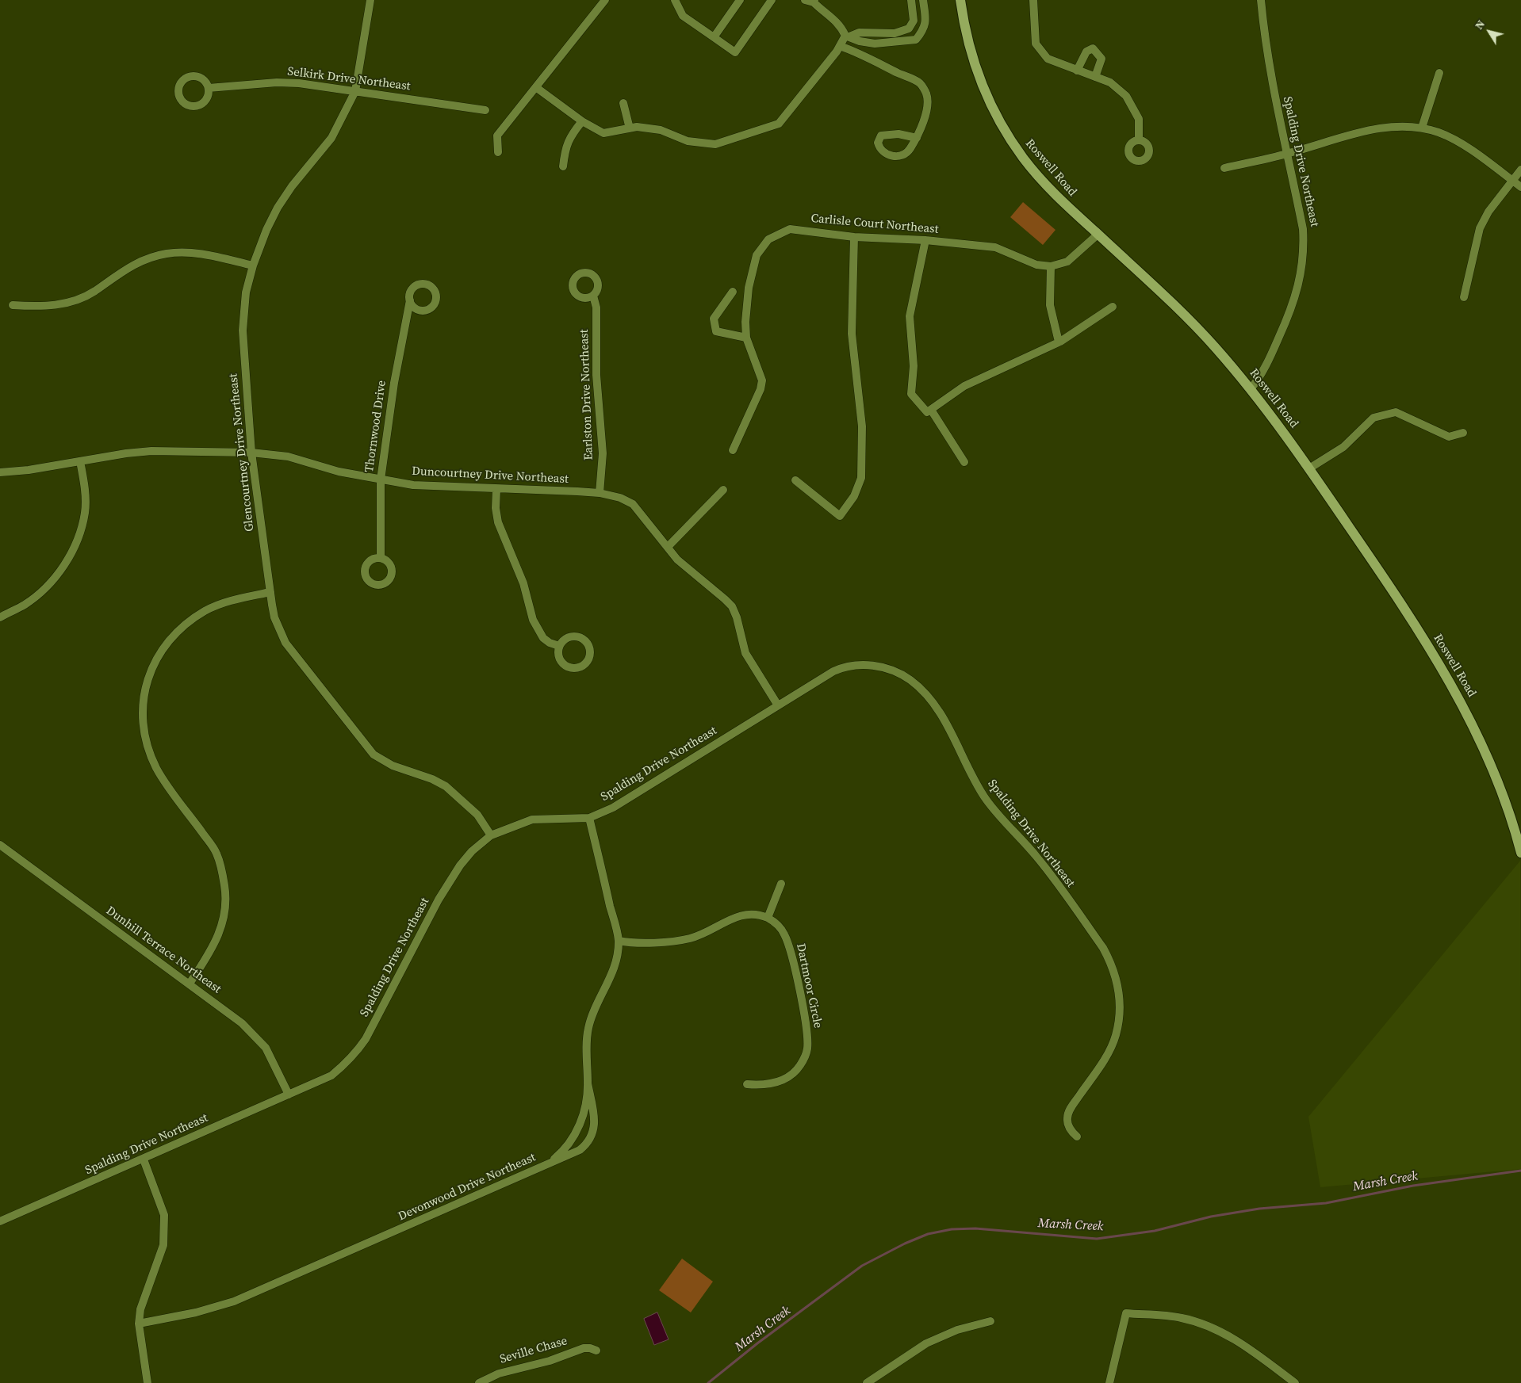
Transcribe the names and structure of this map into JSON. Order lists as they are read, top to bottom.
{
  "streets": {
    "main road": ["Roswell Road"],
    "street": [
      "Selkirk Drive Northeast",
      "Spalding Drive Northeast",
      "Carlisle Court Northeast",
      "Earlston Drive Northeast",
      "Thornwood Drive",
      "Glencourtney Drive Northeast",
      "Duncourtney Drive Northeast",
      "Dunhill Terrace Northeast",
      "Dartmoor Circle",
      "Devonwood Drive Northeast",
      "Seville Chase"
    ]
  },
  "crossings": [
    ["Selkirk Drive Northeast", "Glencourtney Drive Northeast"],
    ["Spalding Drive Northeast", "Roswell Road"],
    ["Spalding Drive Northeast", "Glencourtney Drive Northeast"],
    ["Spalding Drive Northeast", "Duncourtney Drive Northeast"],
    ["Spalding Drive Northeast", "Dunhill Terrace Northeast"],
    ["Spalding Drive Northeast", "Devonwood Drive Northeast"],
    ["Earlston Drive Northeast", "Duncourtney Drive Northeast"],
    ["Thornwood Drive", "Duncourtney Drive Northeast"],
    ["Glencourtney Drive Northeast", "Duncourtney Drive Northeast"]
  ],
  "water": ["Marsh Creek"],
  "north": "top left"
}
